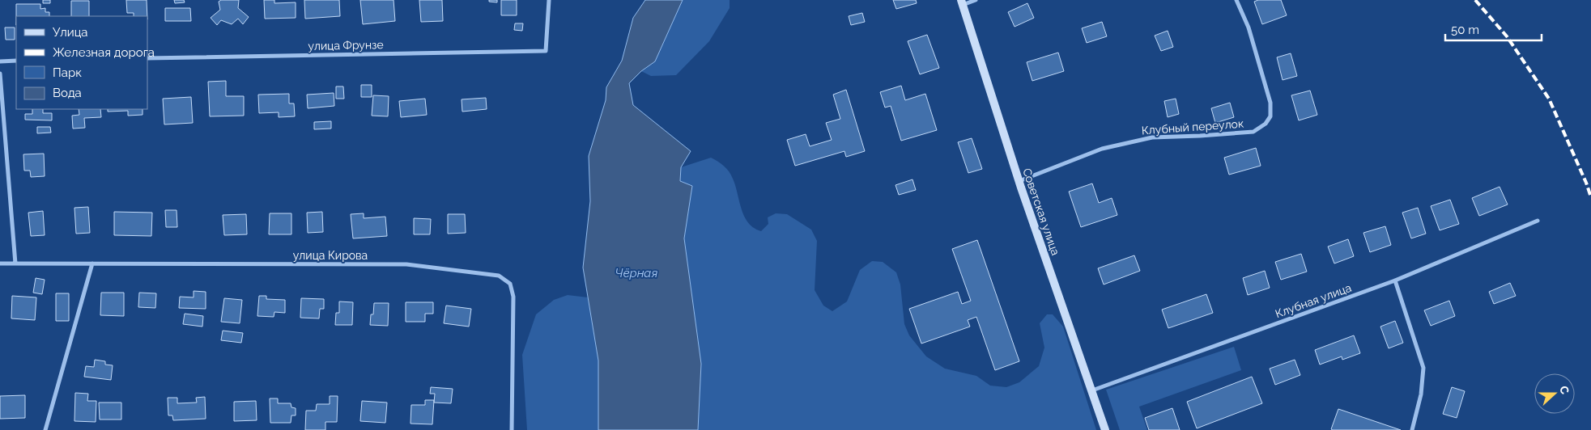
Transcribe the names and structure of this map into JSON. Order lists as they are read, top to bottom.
{
  "streets": {
    "street": [
      "улица Фрунзе",
      "Клубный переулок",
      "Советская улица",
      "улица Кирова",
      "Клубная улица"
    ]
  },
  "crossings": [
    ["Клубный переулок", "Советская улица"],
    ["Советская улица", "Клубная улица"]
  ],
  "water": ["Чёрная"],
  "legend": [
    "Улица",
    "Железная дорога",
    "Парк",
    "Вода"
  ],
  "scale_bar": "50 m",
  "north": "right"
}
